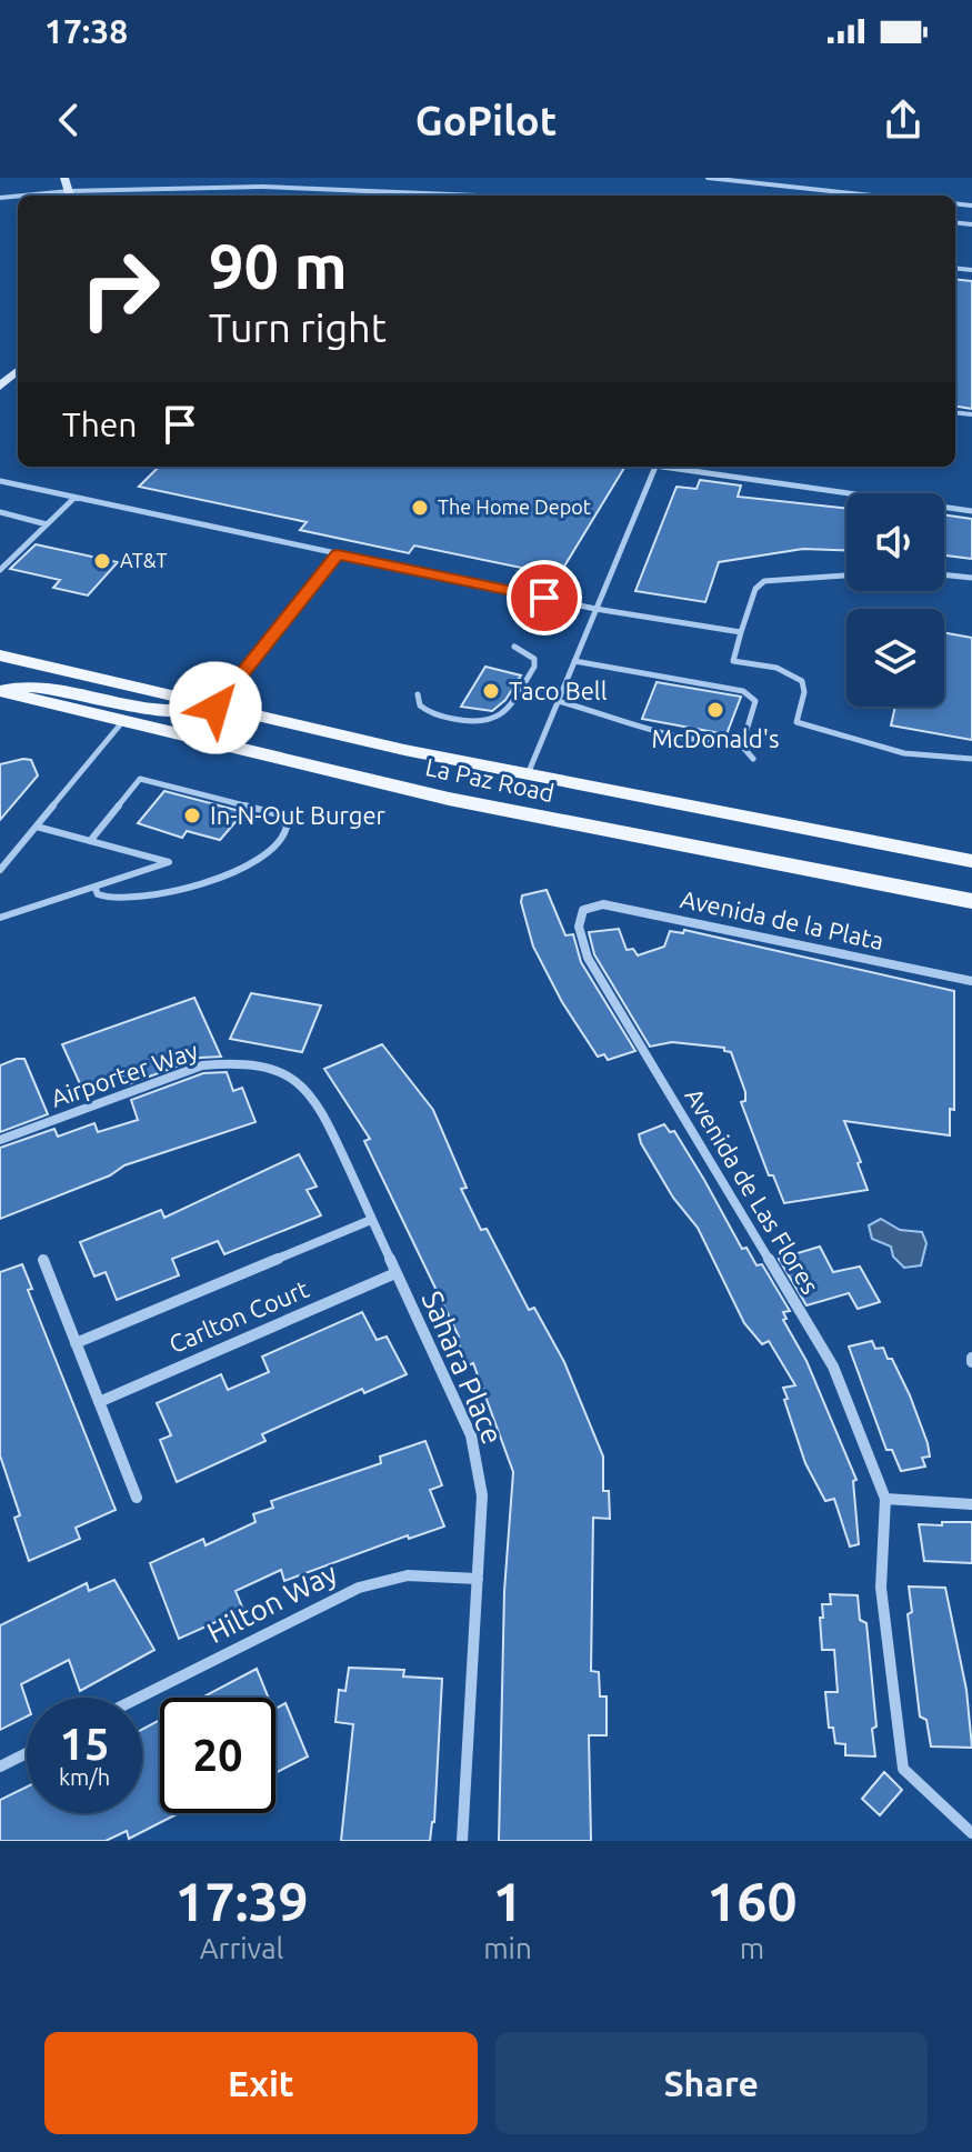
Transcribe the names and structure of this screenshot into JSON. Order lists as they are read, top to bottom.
{
  "streets": {
    "main road": ["La Paz Road"],
    "street": [
      "Avenida de la Plata",
      "Airporter Way",
      "Avenida de Las Flores",
      "Carlton Court",
      "Sahara Place",
      "Hilton Way"
    ]
  },
  "crossings": [
    ["Avenida de la Plata", "Avenida de Las Flores"],
    ["Airporter Way", "Sahara Place"],
    ["Carlton Court", "Sahara Place"],
    ["Sahara Place", "Hilton Way"]
  ],
  "places": [
    "The Home Depot",
    "AT&T",
    "Taco Bell",
    "McDonald's",
    "In-N-Out Burger"
  ],
  "page": {
    "status": "17:38",
    "header": "GoPilot",
    "turn": ["90 m", "Turn right"],
    "then": "Then",
    "speed": "15 km/h",
    "limit": "20",
    "eta": [
      "17:39",
      "Arrival",
      "1",
      "min",
      "160",
      "m"
    ],
    "buttons": ["Exit", "Share"]
  }
}
